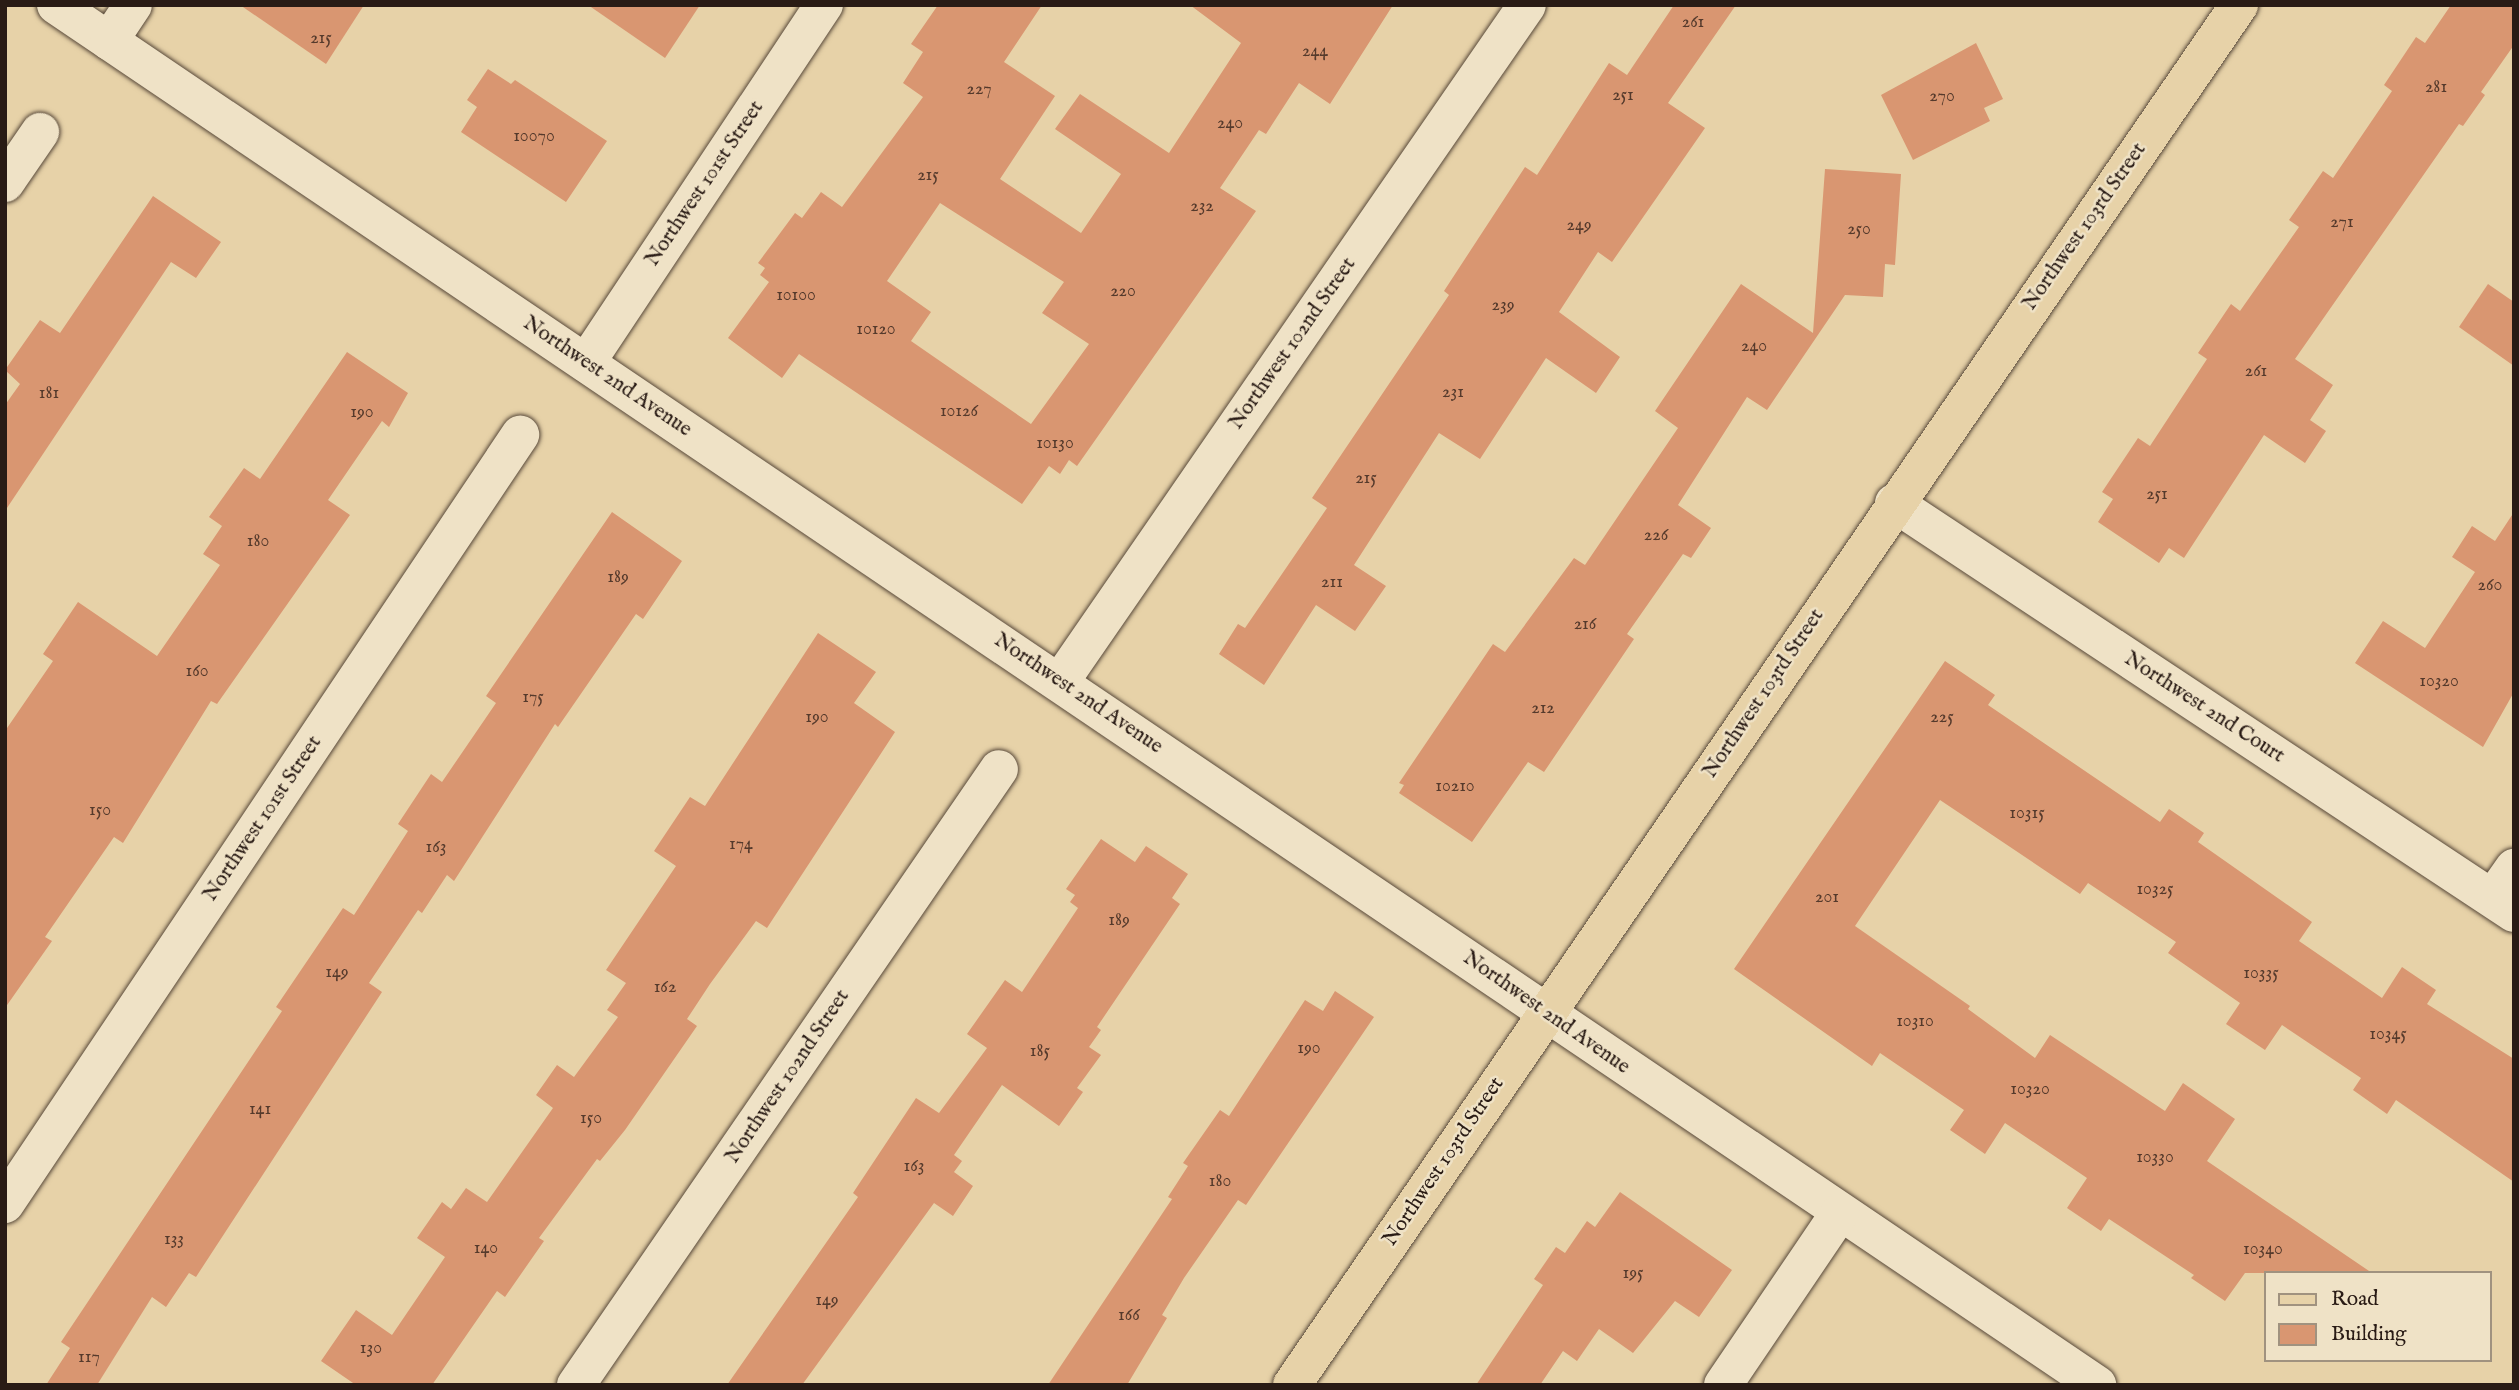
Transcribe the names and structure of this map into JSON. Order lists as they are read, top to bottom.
{
  "streets": {
    "main road": ["Northwest 103rd Street"],
    "street": [
      "Northwest 101st Street",
      "Northwest 102nd Street",
      "Northwest 2nd Avenue",
      "Northwest 2nd Court"
    ]
  },
  "crossings": [
    ["Northwest 101st Street", "Northwest 2nd Avenue"],
    ["Northwest 103rd Street", "Northwest 2nd Avenue"],
    ["Northwest 103rd Street", "Northwest 2nd Court"],
    ["Northwest 102nd Street", "Northwest 2nd Avenue"]
  ],
  "house_numbers": [
    "261",
    "215",
    "244",
    "281",
    "227",
    "251",
    "270",
    "240",
    "10070",
    "215",
    "232",
    "271",
    "249",
    "250",
    "220",
    "10100",
    "239",
    "10120",
    "240",
    "261",
    "231",
    "181",
    "10126",
    "190",
    "10130",
    "215",
    "251",
    "226",
    "180",
    "189",
    "211",
    "260",
    "216",
    "160",
    "10320",
    "175",
    "212",
    "190",
    "225",
    "10210",
    "150",
    "10315",
    "174",
    "163",
    "10325",
    "201",
    "189",
    "149",
    "10335",
    "162",
    "10310",
    "10345",
    "190",
    "185",
    "10320",
    "141",
    "150",
    "10330",
    "163",
    "180",
    "133",
    "140",
    "10340",
    "195",
    "149",
    "166",
    "130",
    "117"
  ],
  "legend": ["Road", "Building"]
}
